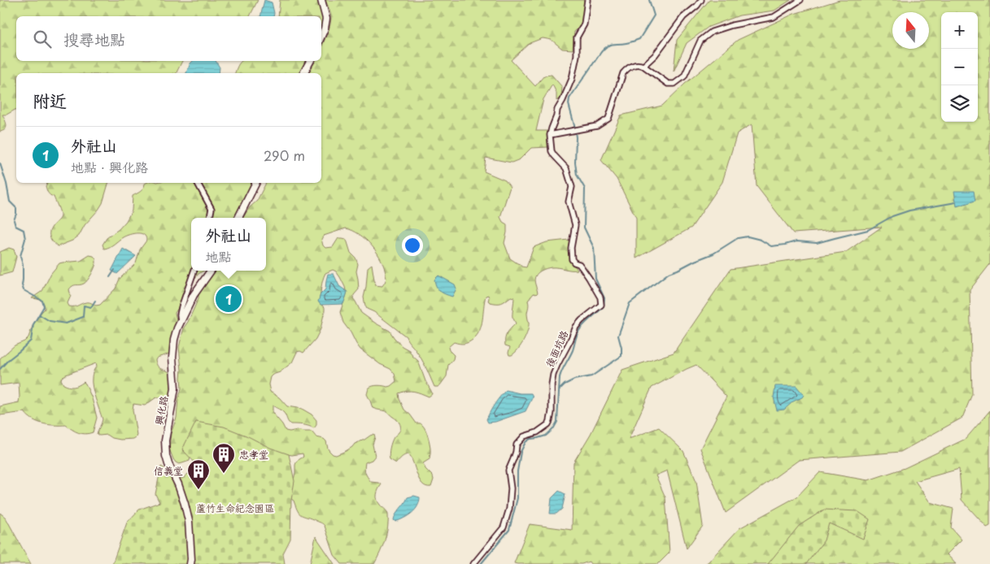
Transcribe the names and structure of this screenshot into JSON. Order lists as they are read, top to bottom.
{
  "streets": {
    "street": ["後面坑路", "興化路"]
  },
  "parks": ["蘆竹生命紀念園區"],
  "places": {
    "building": ["忠孝堂", "信義堂"]
  },
  "north": "top",
  "page": {
    "map_buttons": ["+", "−"],
    "search": "搜尋地點",
    "heading": "附近",
    "list": [
      {
        "mark": "1",
        "name": "外社山",
        "note": "地點 · 興化路",
        "value": "290 m"
      }
    ],
    "popup": ["外社山", "地點"],
    "pins": "1"
  }
}
